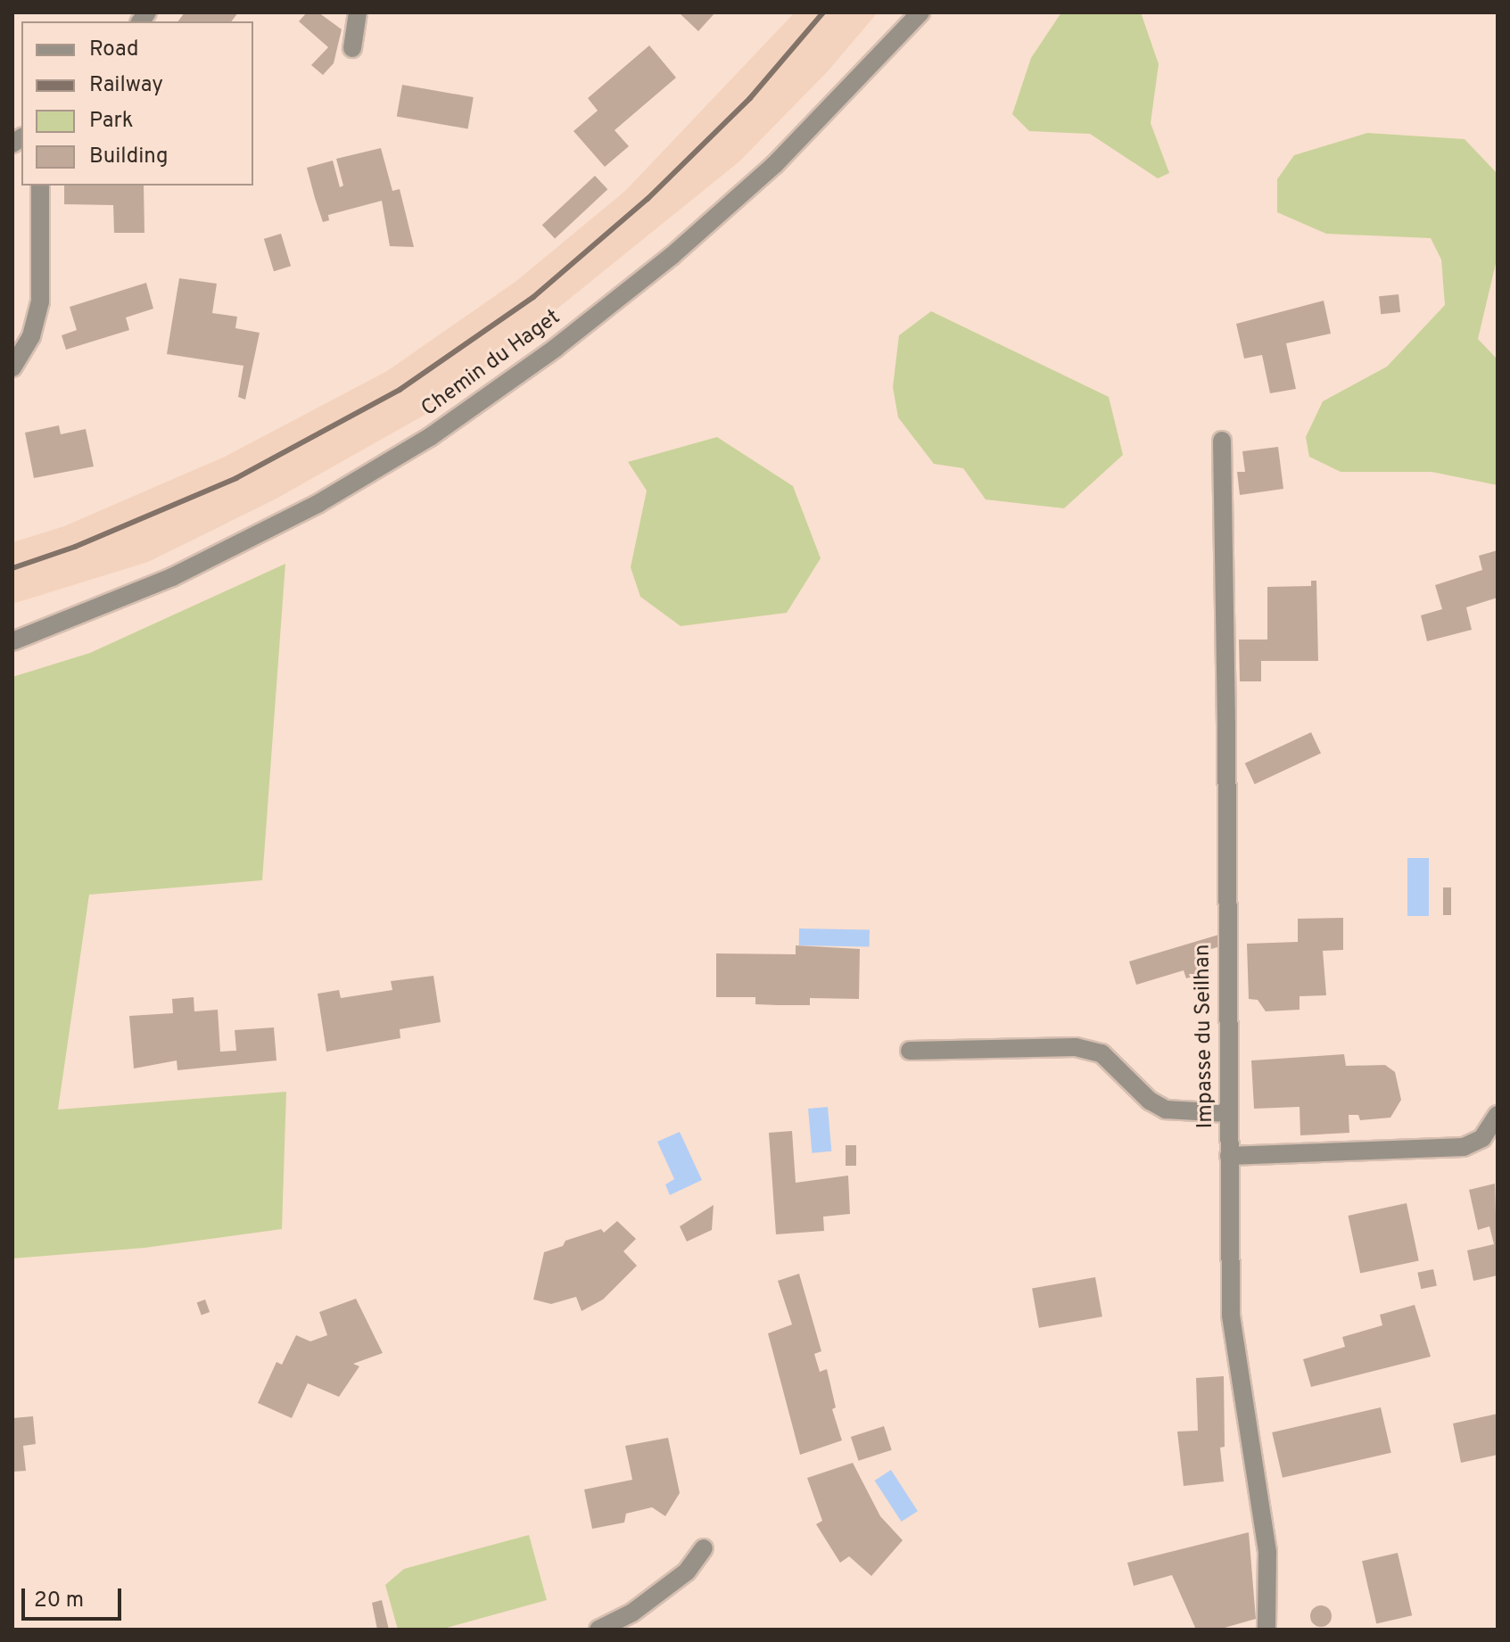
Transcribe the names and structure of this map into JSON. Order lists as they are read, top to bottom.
{
  "streets": {
    "street": ["Chemin du Haget", "Impasse du Seilhan"]
  },
  "legend": [
    "Road",
    "Railway",
    "Park",
    "Building"
  ],
  "scale_bar": "20 m"
}
